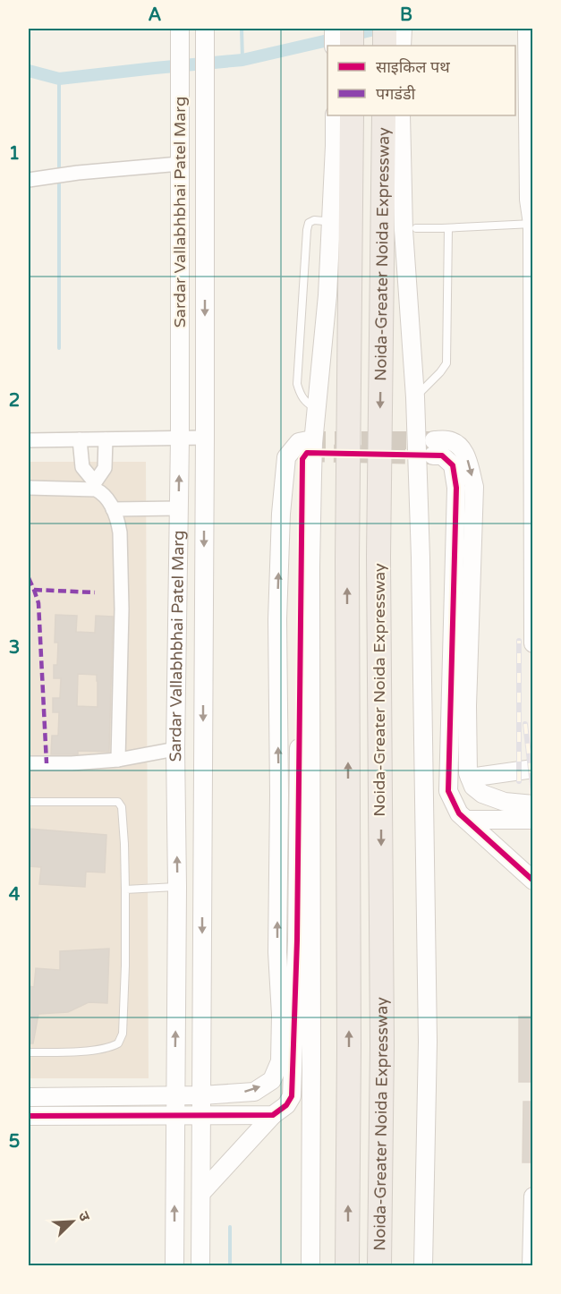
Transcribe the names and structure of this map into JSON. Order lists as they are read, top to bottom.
{
  "streets": {
    "highway": ["Noida-Greater Noida Expressway"],
    "street": ["Sardar Vallabhbhai Patel Marg"]
  },
  "legend": ["साइकिल पथ", "पगडंडी"],
  "north": "top right",
  "grid": {
    "columns": ["A", "B"],
    "rows": [
      "1",
      "2",
      "3",
      "4",
      "5"
    ]
  }
}
